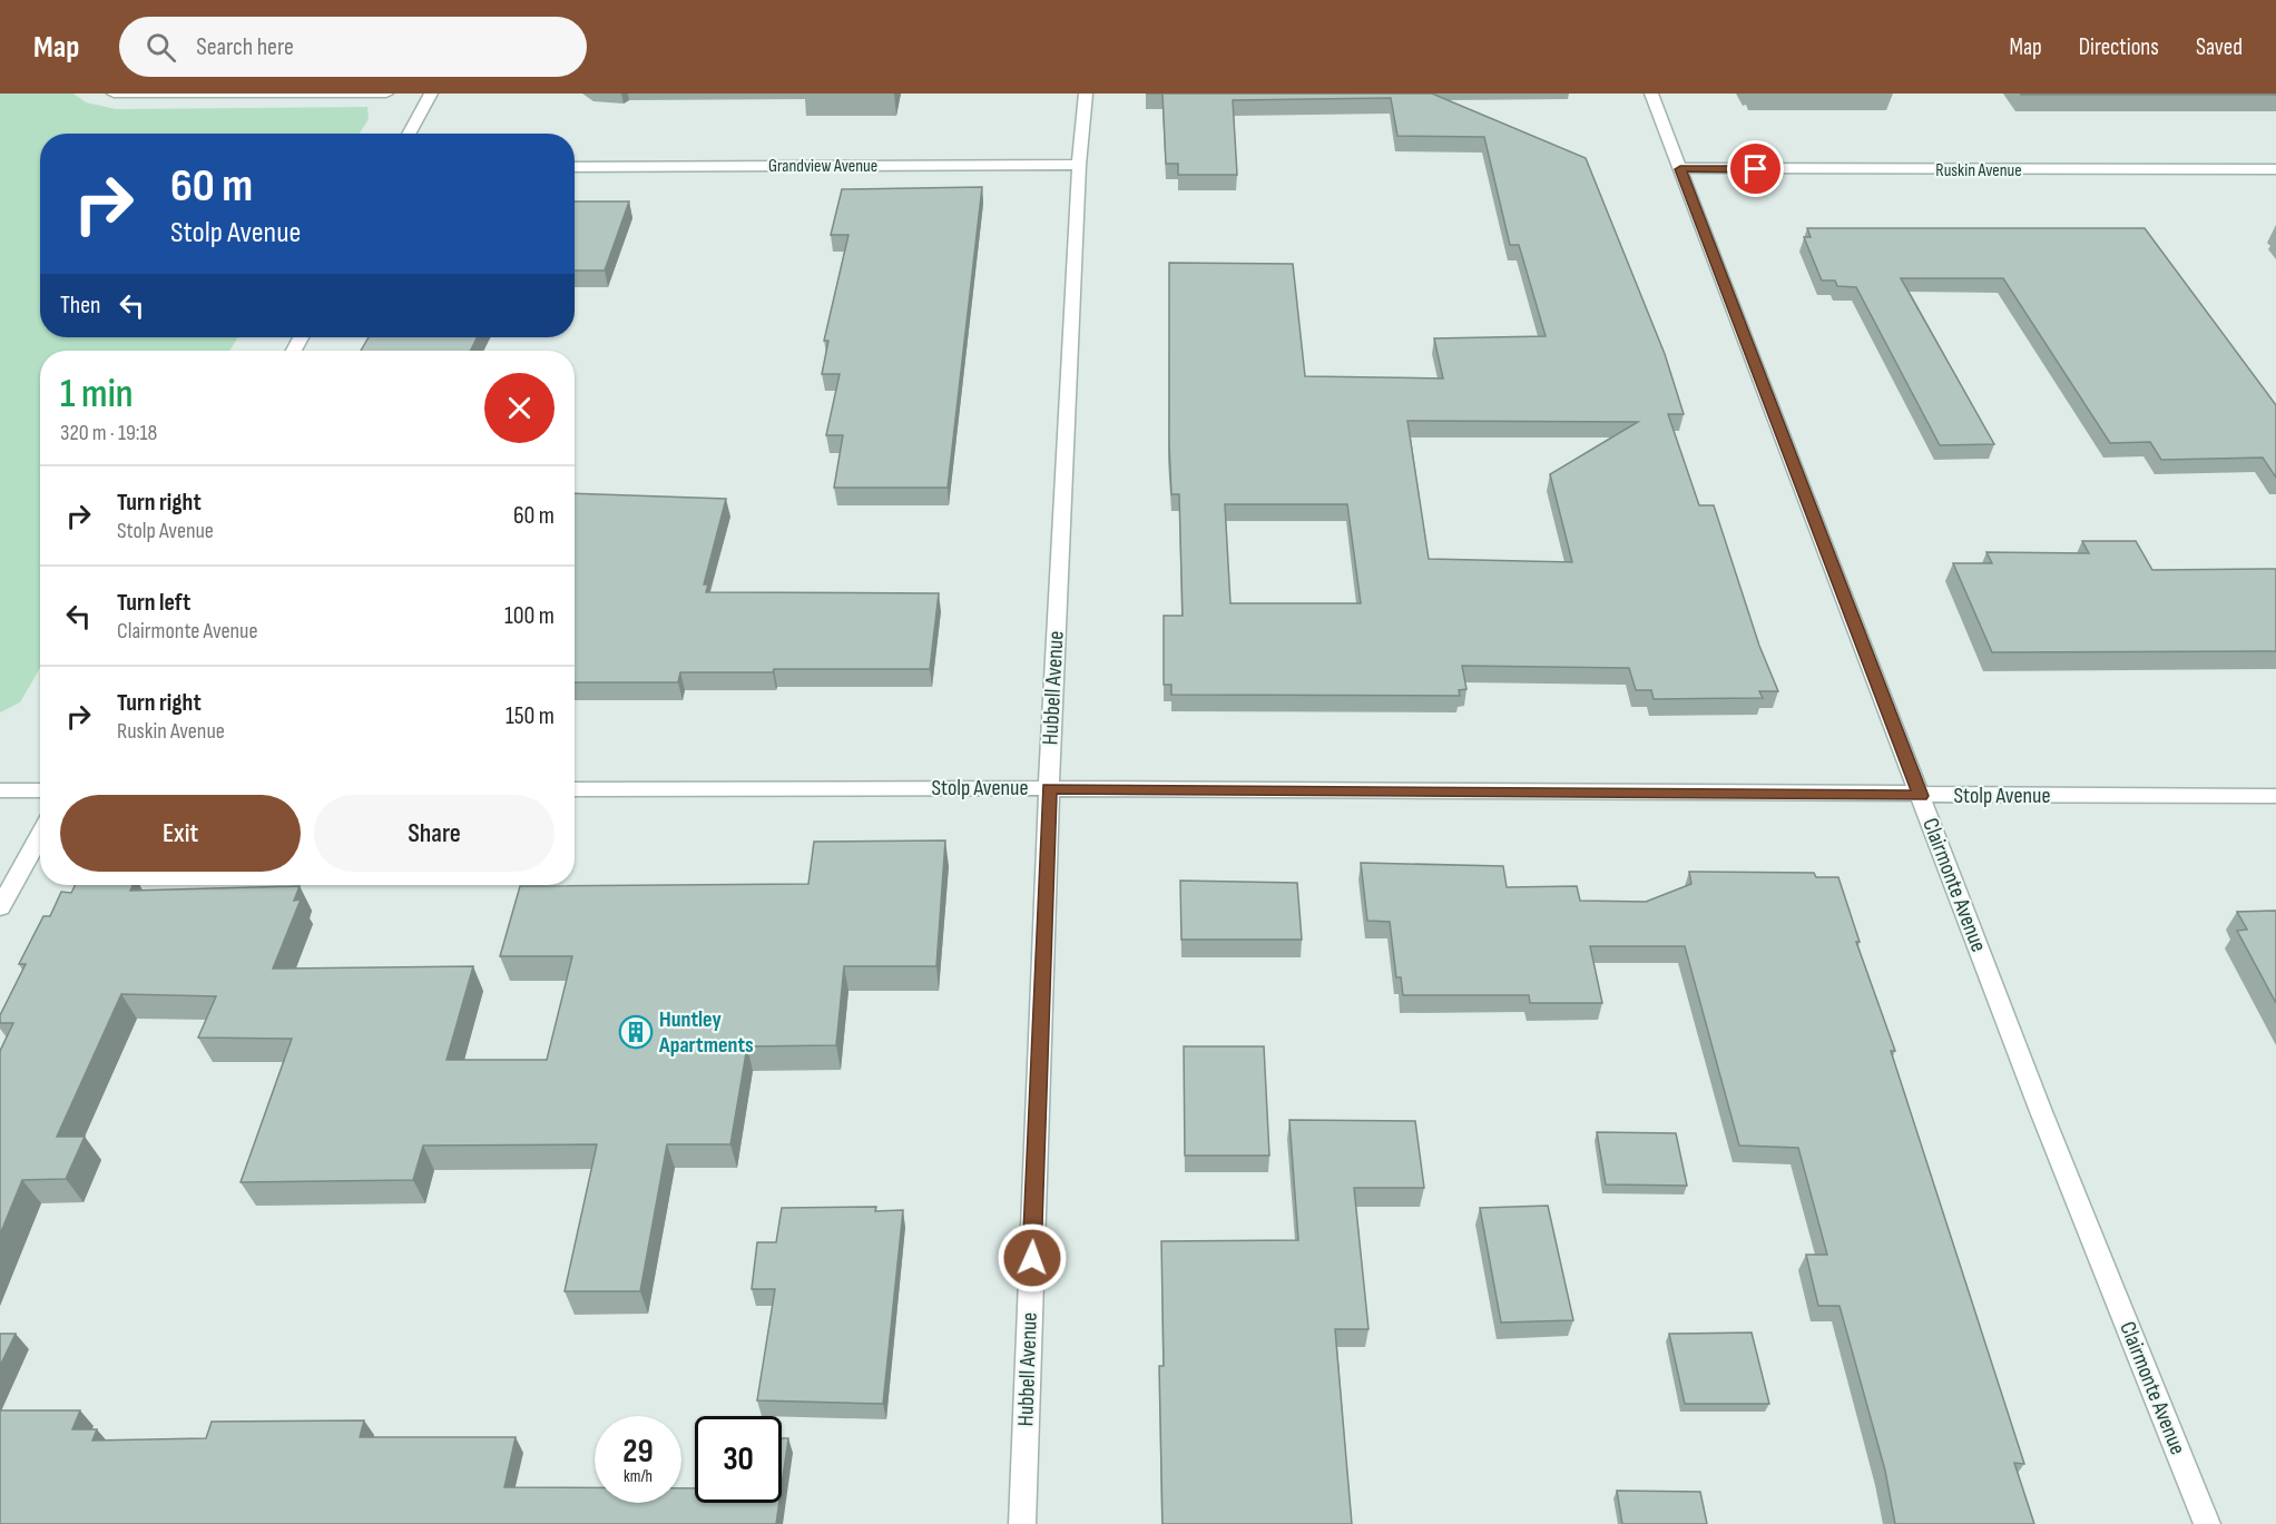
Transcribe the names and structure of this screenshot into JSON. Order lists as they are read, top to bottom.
{
  "streets": {
    "street": [
      "Grandview Avenue",
      "Ruskin Avenue",
      "Hubbell Avenue",
      "Stolp Avenue",
      "Clairmonte Avenue"
    ]
  },
  "crossings": [
    ["Grandview Avenue", "Hubbell Avenue"],
    ["Ruskin Avenue", "Clairmonte Avenue"],
    ["Hubbell Avenue", "Stolp Avenue"],
    ["Stolp Avenue", "Clairmonte Avenue"]
  ],
  "places": {
    "building": ["Huntley Apartments"]
  },
  "page": {
    "header": "Map",
    "search": "Search here",
    "nav": ["Map", "Directions", "Saved"],
    "turn": ["60 m", "Stolp Avenue"],
    "then": "Then",
    "heading": ["1 min", "320 m · 19:18"],
    "list": [
      {
        "name": "Turn right",
        "note": "Stolp Avenue",
        "value": "60 m"
      },
      {
        "name": "Turn left",
        "note": "Clairmonte Avenue",
        "value": "100 m"
      },
      {
        "name": "Turn right",
        "note": "Ruskin Avenue",
        "value": "150 m"
      }
    ],
    "buttons": ["Exit", "Share"],
    "speed": "29 km/h",
    "limit": "30"
  }
}
